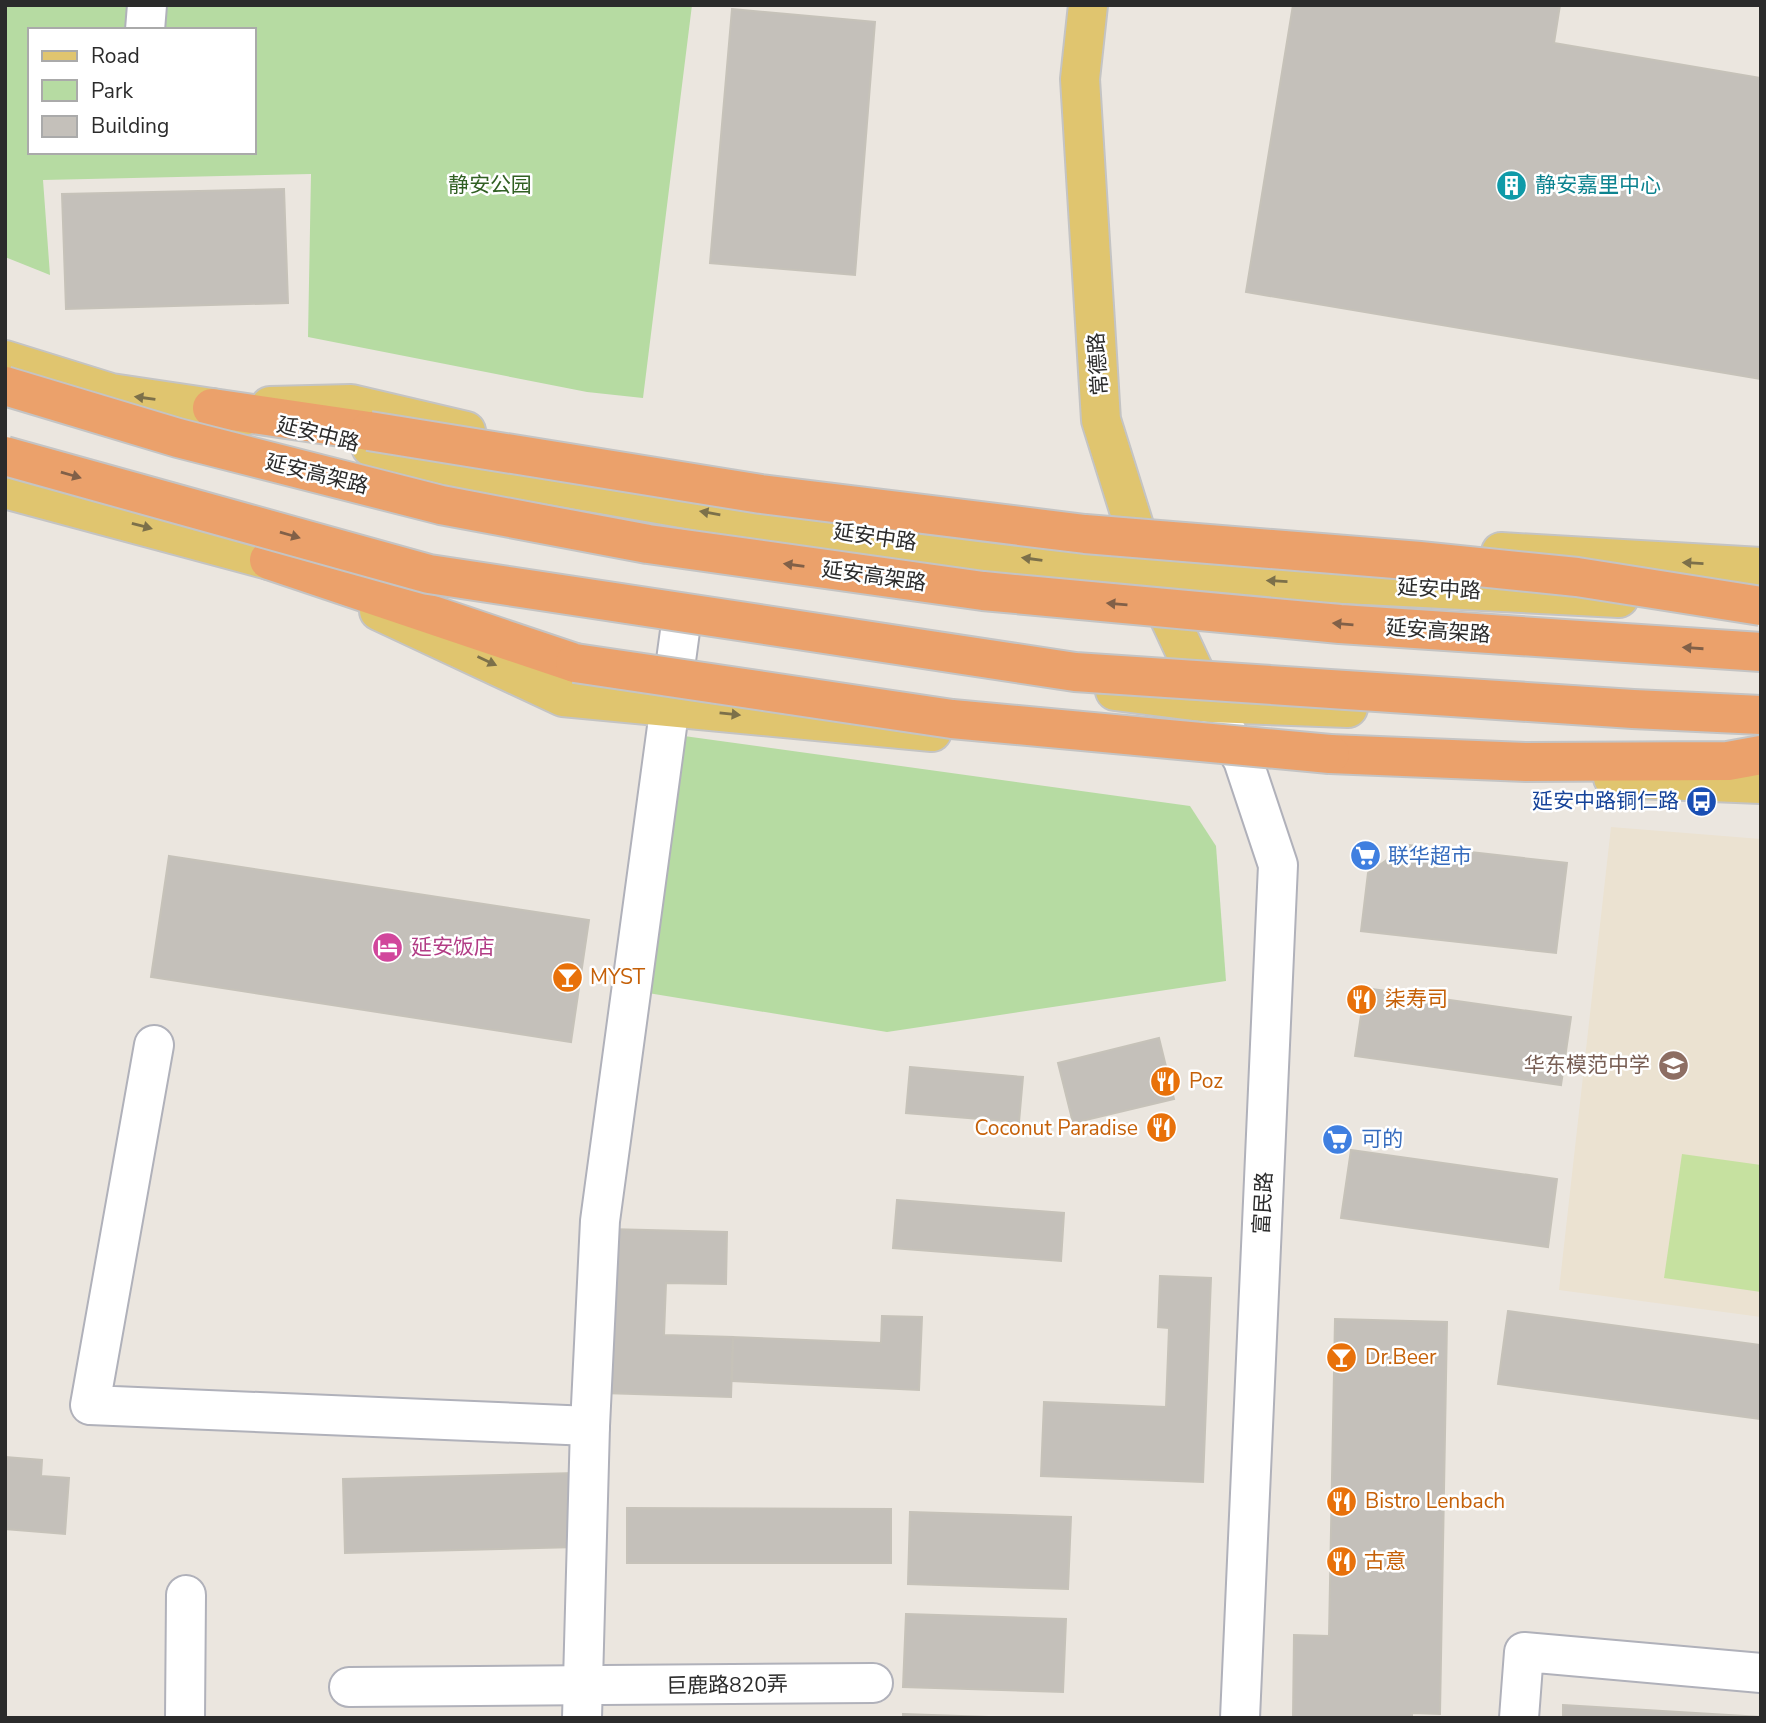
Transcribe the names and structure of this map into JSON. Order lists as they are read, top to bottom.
{
  "streets": {
    "highway": ["延安高架路"],
    "main road": ["常德路", "延安中路"],
    "street": ["富民路", "巨鹿路820弄"]
  },
  "crossings": [
    ["常德路", "延安中路"],
    ["常德路", "富民路"]
  ],
  "parks": ["静安公园"],
  "places": {
    "building": ["静安嘉里中心"],
    "bus stop": ["延安中路铜仁路"],
    "supermarket": ["联华超市", "可的"],
    "hotel": ["延安饭店"],
    "bar": ["MYST", "Dr.Beer"],
    "restaurant": [
      "柒寿司",
      "Poz",
      "Coconut Paradise",
      "Bistro Lenbach",
      "古意"
    ],
    "school or university": ["华东模范中学"]
  },
  "legend": ["Road", "Park", "Building"]
}
